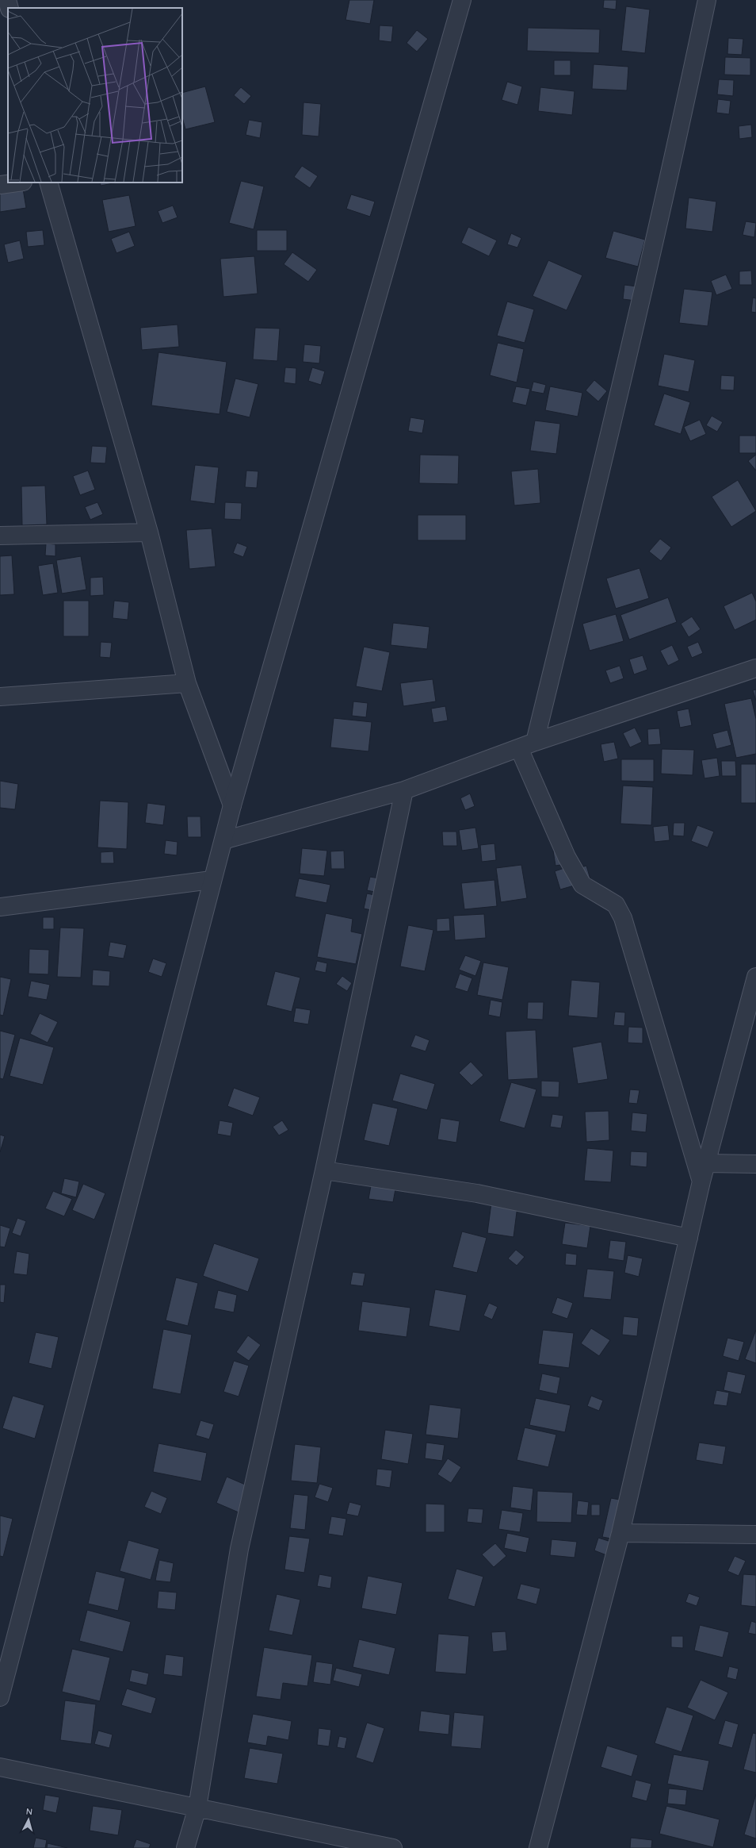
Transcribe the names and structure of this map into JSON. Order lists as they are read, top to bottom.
{
  "north": "top"
}
